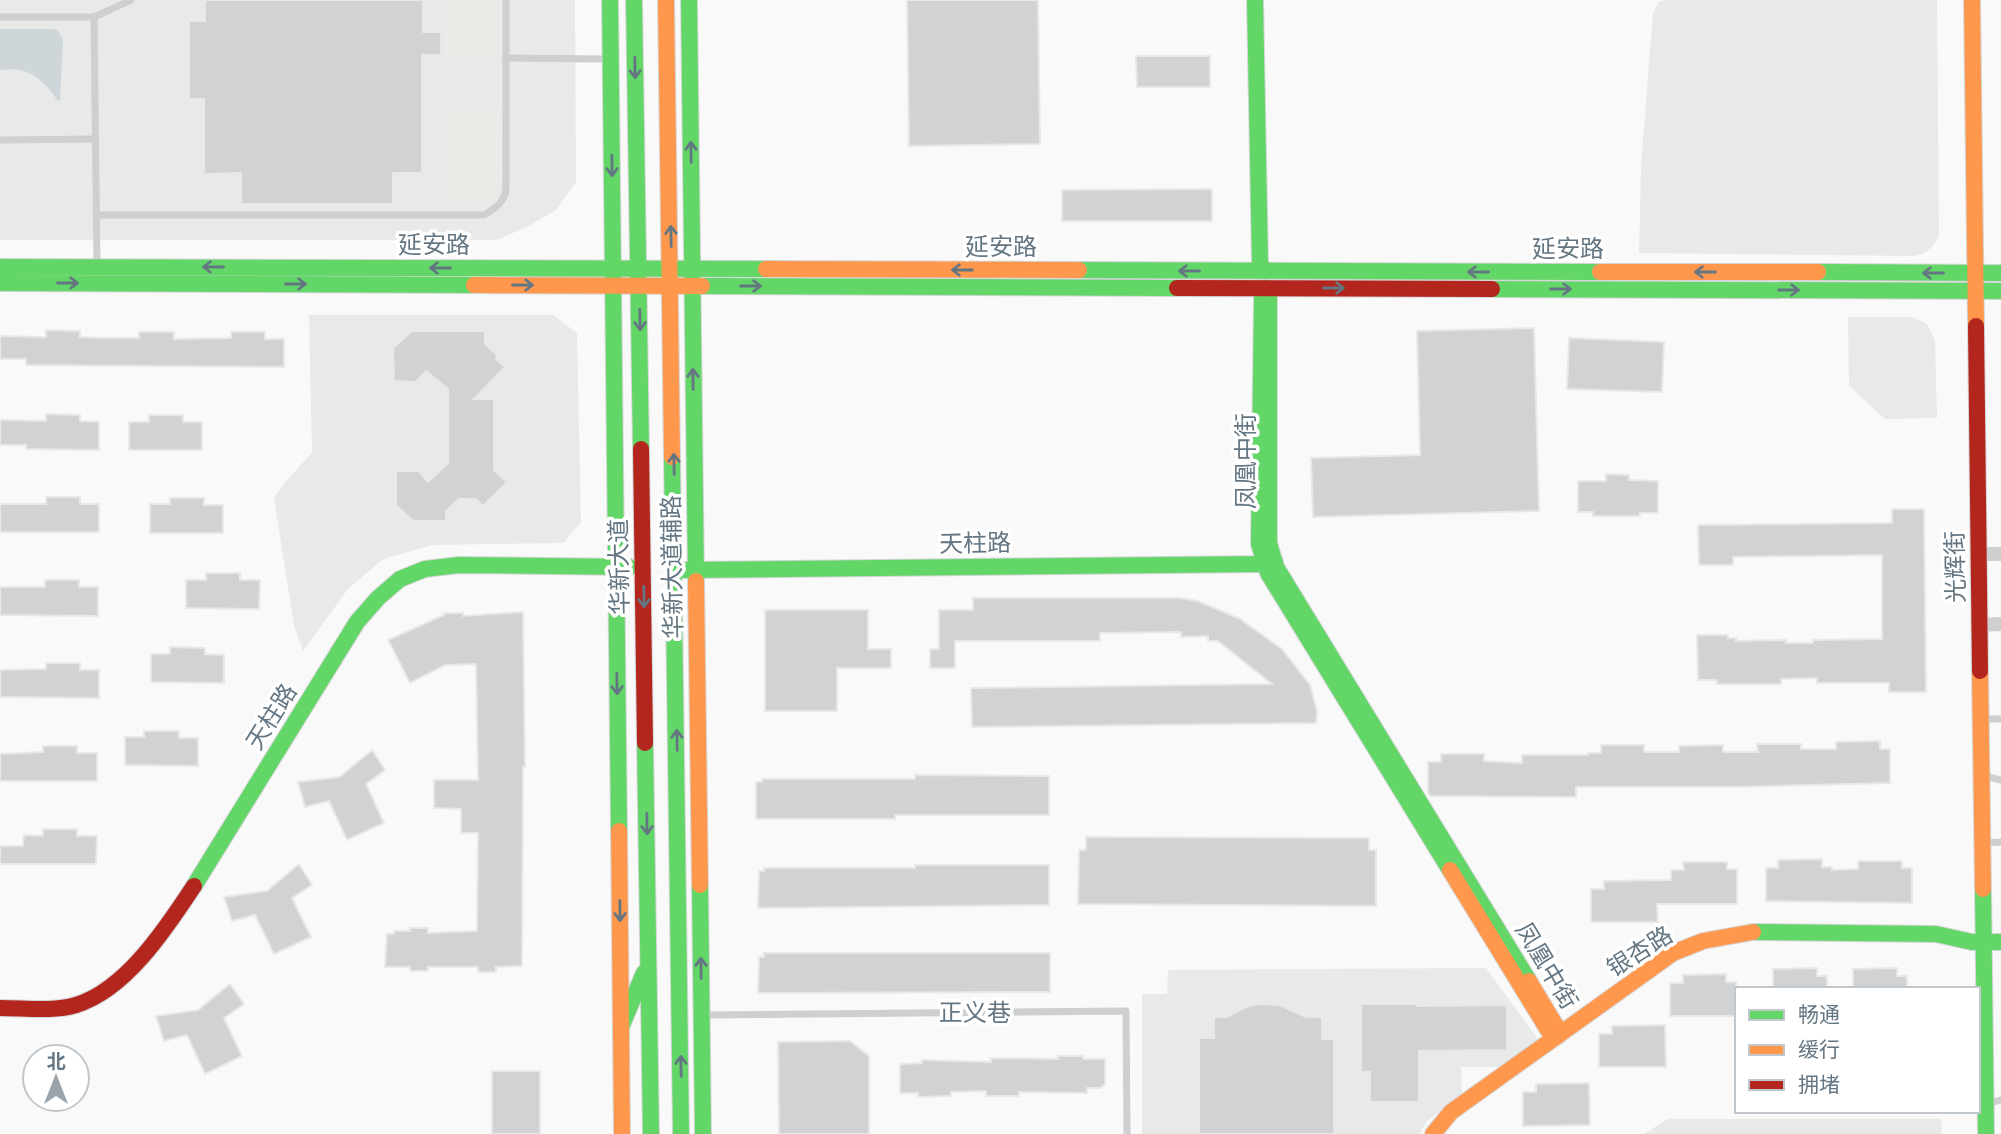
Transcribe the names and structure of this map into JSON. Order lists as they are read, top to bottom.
{
  "streets": {
    "main road": [
      "延安路",
      "凤凰中街",
      "天柱路",
      "华新大道",
      "华新大道辅路",
      "光辉街",
      "银杏路"
    ],
    "lane": ["正义巷"]
  },
  "crossings": [
    ["延安路", "凤凰中街"],
    ["延安路", "华新大道"],
    ["延安路", "华新大道辅路"],
    ["延安路", "光辉街"],
    ["凤凰中街", "天柱路"],
    ["凤凰中街", "银杏路"],
    ["天柱路", "华新大道"],
    ["天柱路", "华新大道辅路"],
    ["华新大道辅路", "正义巷"],
    ["光辉街", "银杏路"]
  ],
  "legend": ["畅通", "缓行", "拥堵"],
  "north": "top"
}
